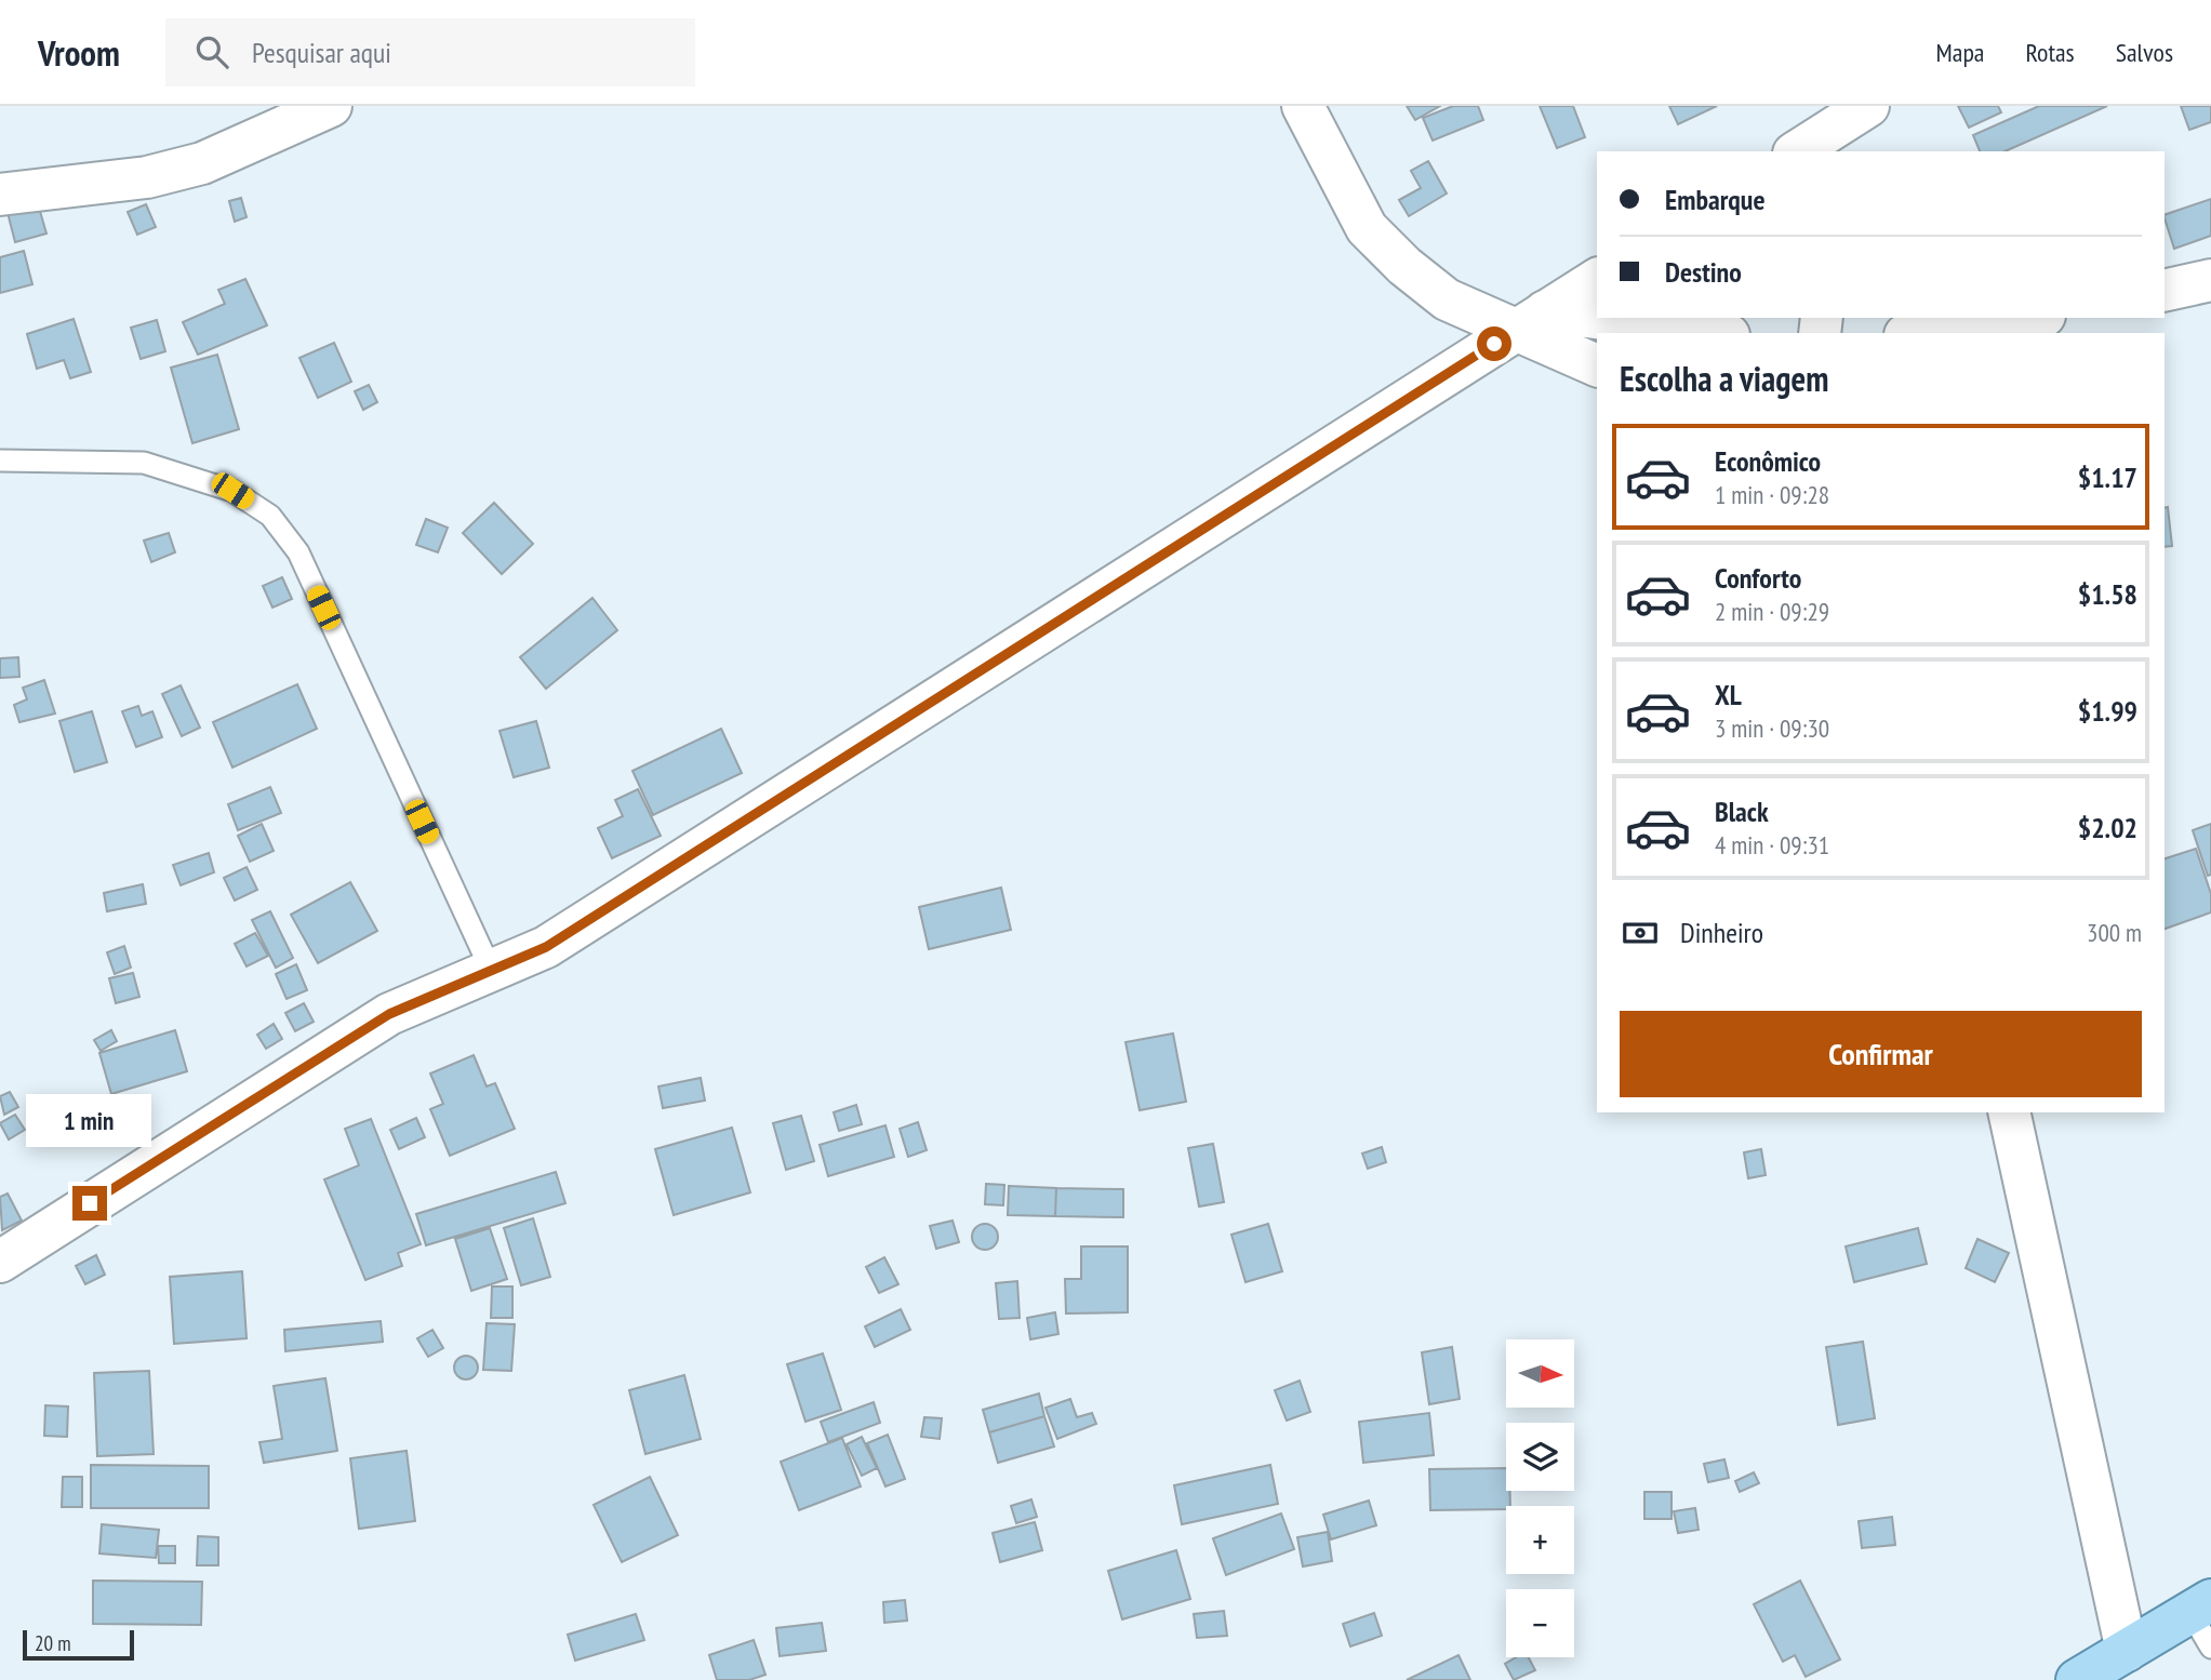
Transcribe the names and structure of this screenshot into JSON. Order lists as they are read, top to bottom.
{
  "scale_bar": "20 m",
  "north": "right",
  "page": {
    "header": "Vroom",
    "search": "Pesquisar aqui",
    "nav": ["Mapa", "Rotas", "Salvos"],
    "banner": ["Embarque", "Destino"],
    "heading": "Escolha a viagem",
    "list": [
      {
        "name": "Econômico",
        "note": "1 min · 09:28",
        "value": "$1.17"
      },
      {
        "name": "Conforto",
        "note": "2 min · 09:29",
        "value": "$1.58"
      },
      {
        "name": "XL",
        "note": "3 min · 09:30",
        "value": "$1.99"
      },
      {
        "name": "Black",
        "note": "4 min · 09:31",
        "value": "$2.02"
      }
    ],
    "pay": ["Dinheiro", "300 m"],
    "buttons": "Confirmar",
    "bubble": "1 min",
    "map_buttons": ["+", "−"],
    "scale": "20 m"
  }
}
